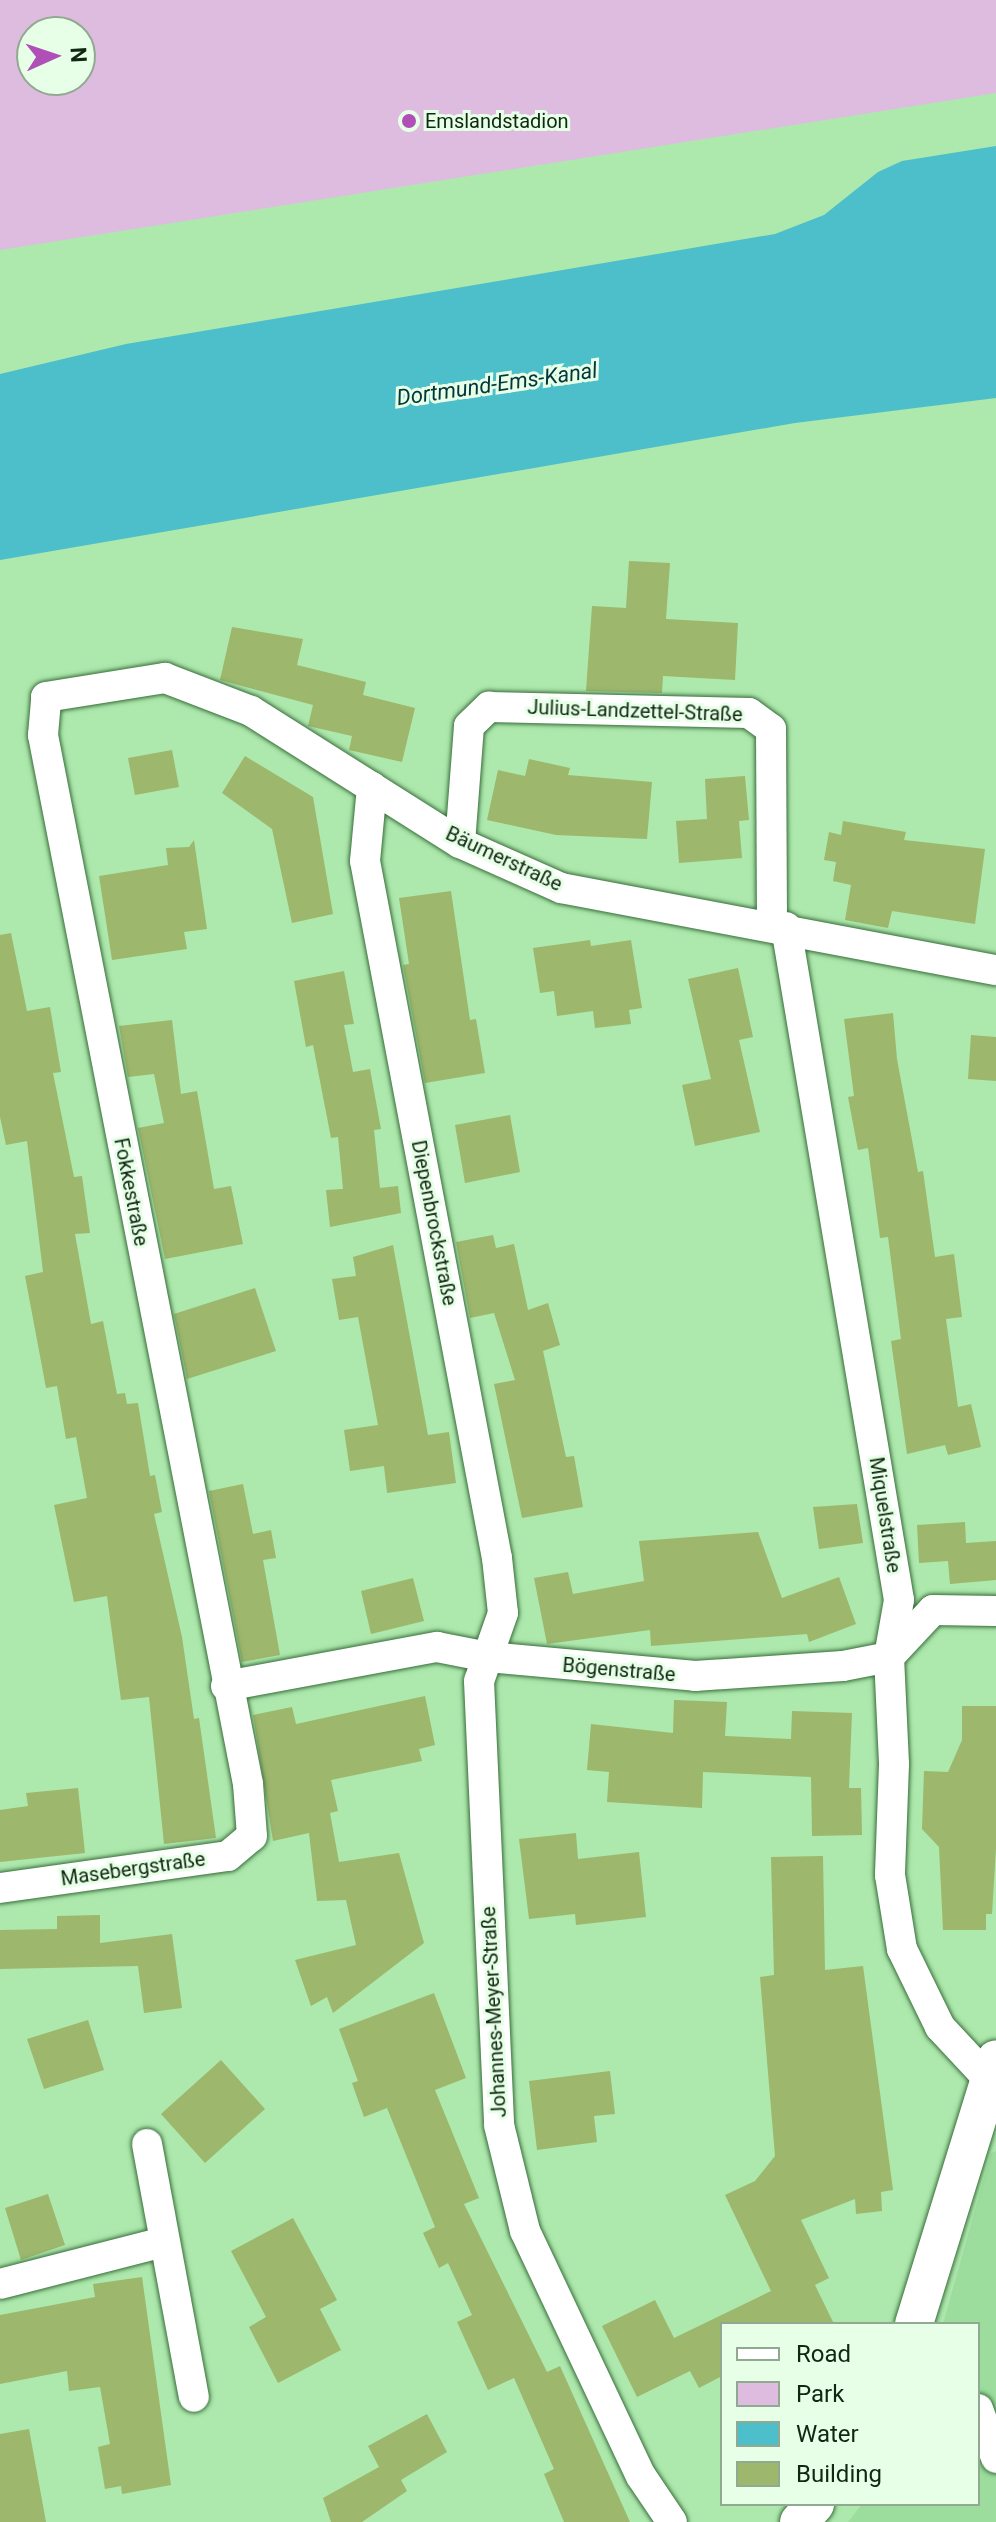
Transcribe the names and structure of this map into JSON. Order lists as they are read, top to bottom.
{
  "streets": {
    "street": [
      "Julius-Landzettel-Straße",
      "Bäumerstraße",
      "Fokkestraße",
      "Diepenbrockstraße",
      "Miquelstraße",
      "Bögenstraße",
      "Masebergstraße",
      "Johannes-Meyer-Straße"
    ]
  },
  "crossings": [
    ["Julius-Landzettel-Straße", "Bäumerstraße"],
    ["Julius-Landzettel-Straße", "Miquelstraße"],
    ["Bäumerstraße", "Fokkestraße"],
    ["Bäumerstraße", "Diepenbrockstraße"],
    ["Bäumerstraße", "Miquelstraße"],
    ["Fokkestraße", "Bögenstraße"],
    ["Fokkestraße", "Masebergstraße"],
    ["Diepenbrockstraße", "Bögenstraße"],
    ["Diepenbrockstraße", "Johannes-Meyer-Straße"],
    ["Miquelstraße", "Bögenstraße"],
    ["Bögenstraße", "Masebergstraße"],
    ["Bögenstraße", "Johannes-Meyer-Straße"]
  ],
  "water": ["Dortmund-Ems-Kanal"],
  "places": ["Emslandstadion"],
  "legend": [
    "Road",
    "Park",
    "Water",
    "Building"
  ],
  "north": "right"
}
